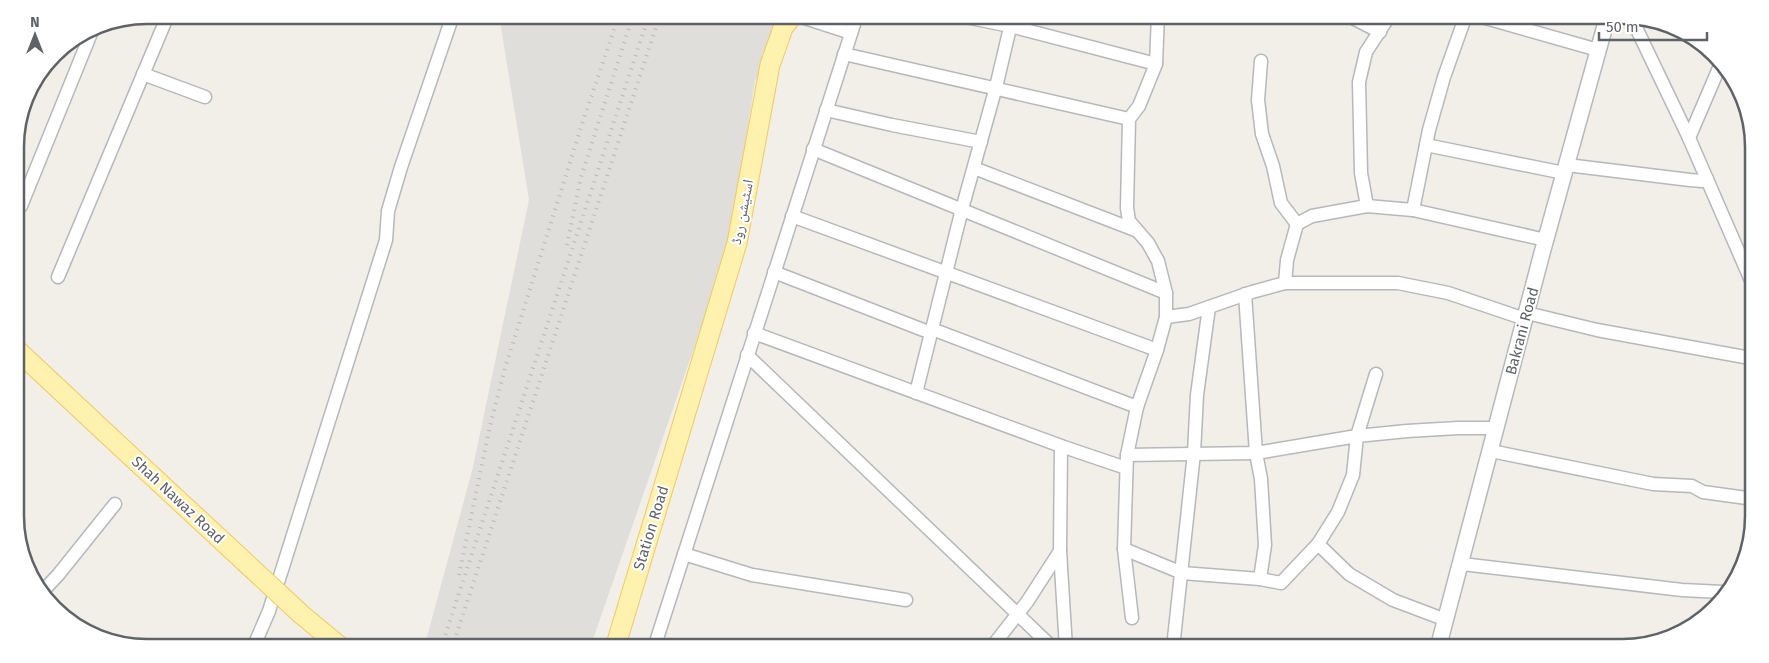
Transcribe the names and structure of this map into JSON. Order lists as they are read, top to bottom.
{
  "streets": {
    "main road": ["اسٹیشن روڈ", "Shah Nawaz Road", "Station Road"],
    "street": ["Bakrani Road"]
  },
  "crossings": [
    ["اسٹیشن روڈ", "Station Road"]
  ],
  "scale_bar": "50 m",
  "north": "top"
}
